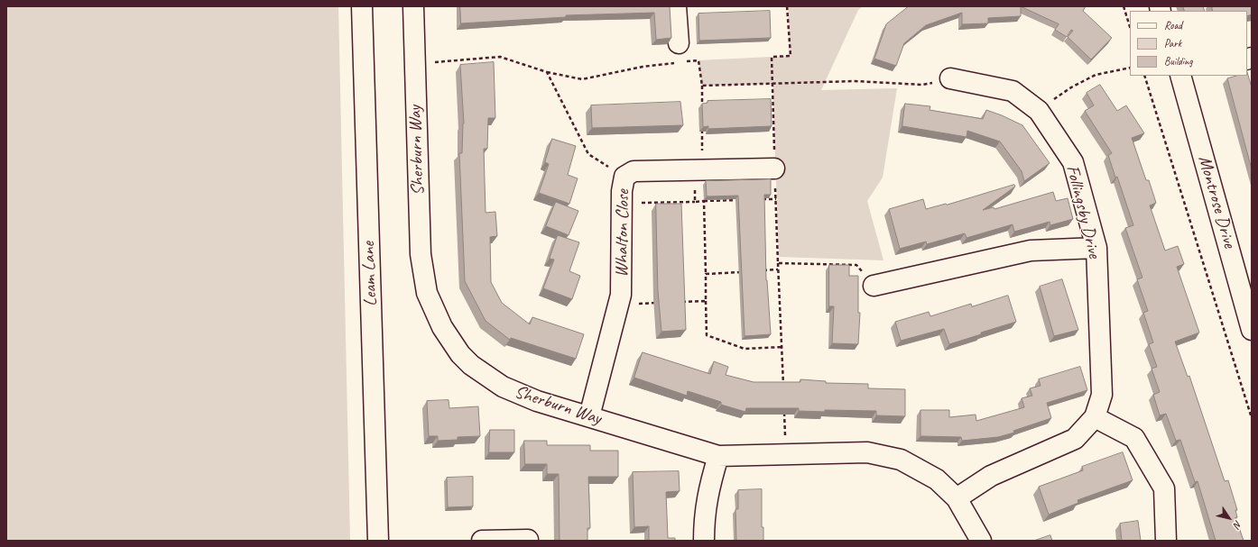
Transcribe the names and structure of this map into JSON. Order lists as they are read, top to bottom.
{
  "streets": {
    "street": [
      "Sherburn Way",
      "Montrose Drive",
      "Follingsby Drive",
      "Whalton Close",
      "Leam Lane"
    ]
  },
  "crossings": [
    ["Sherburn Way", "Follingsby Drive"],
    ["Sherburn Way", "Whalton Close"]
  ],
  "legend": ["Road", "Park", "Building"],
  "north": "bottom right"
}
